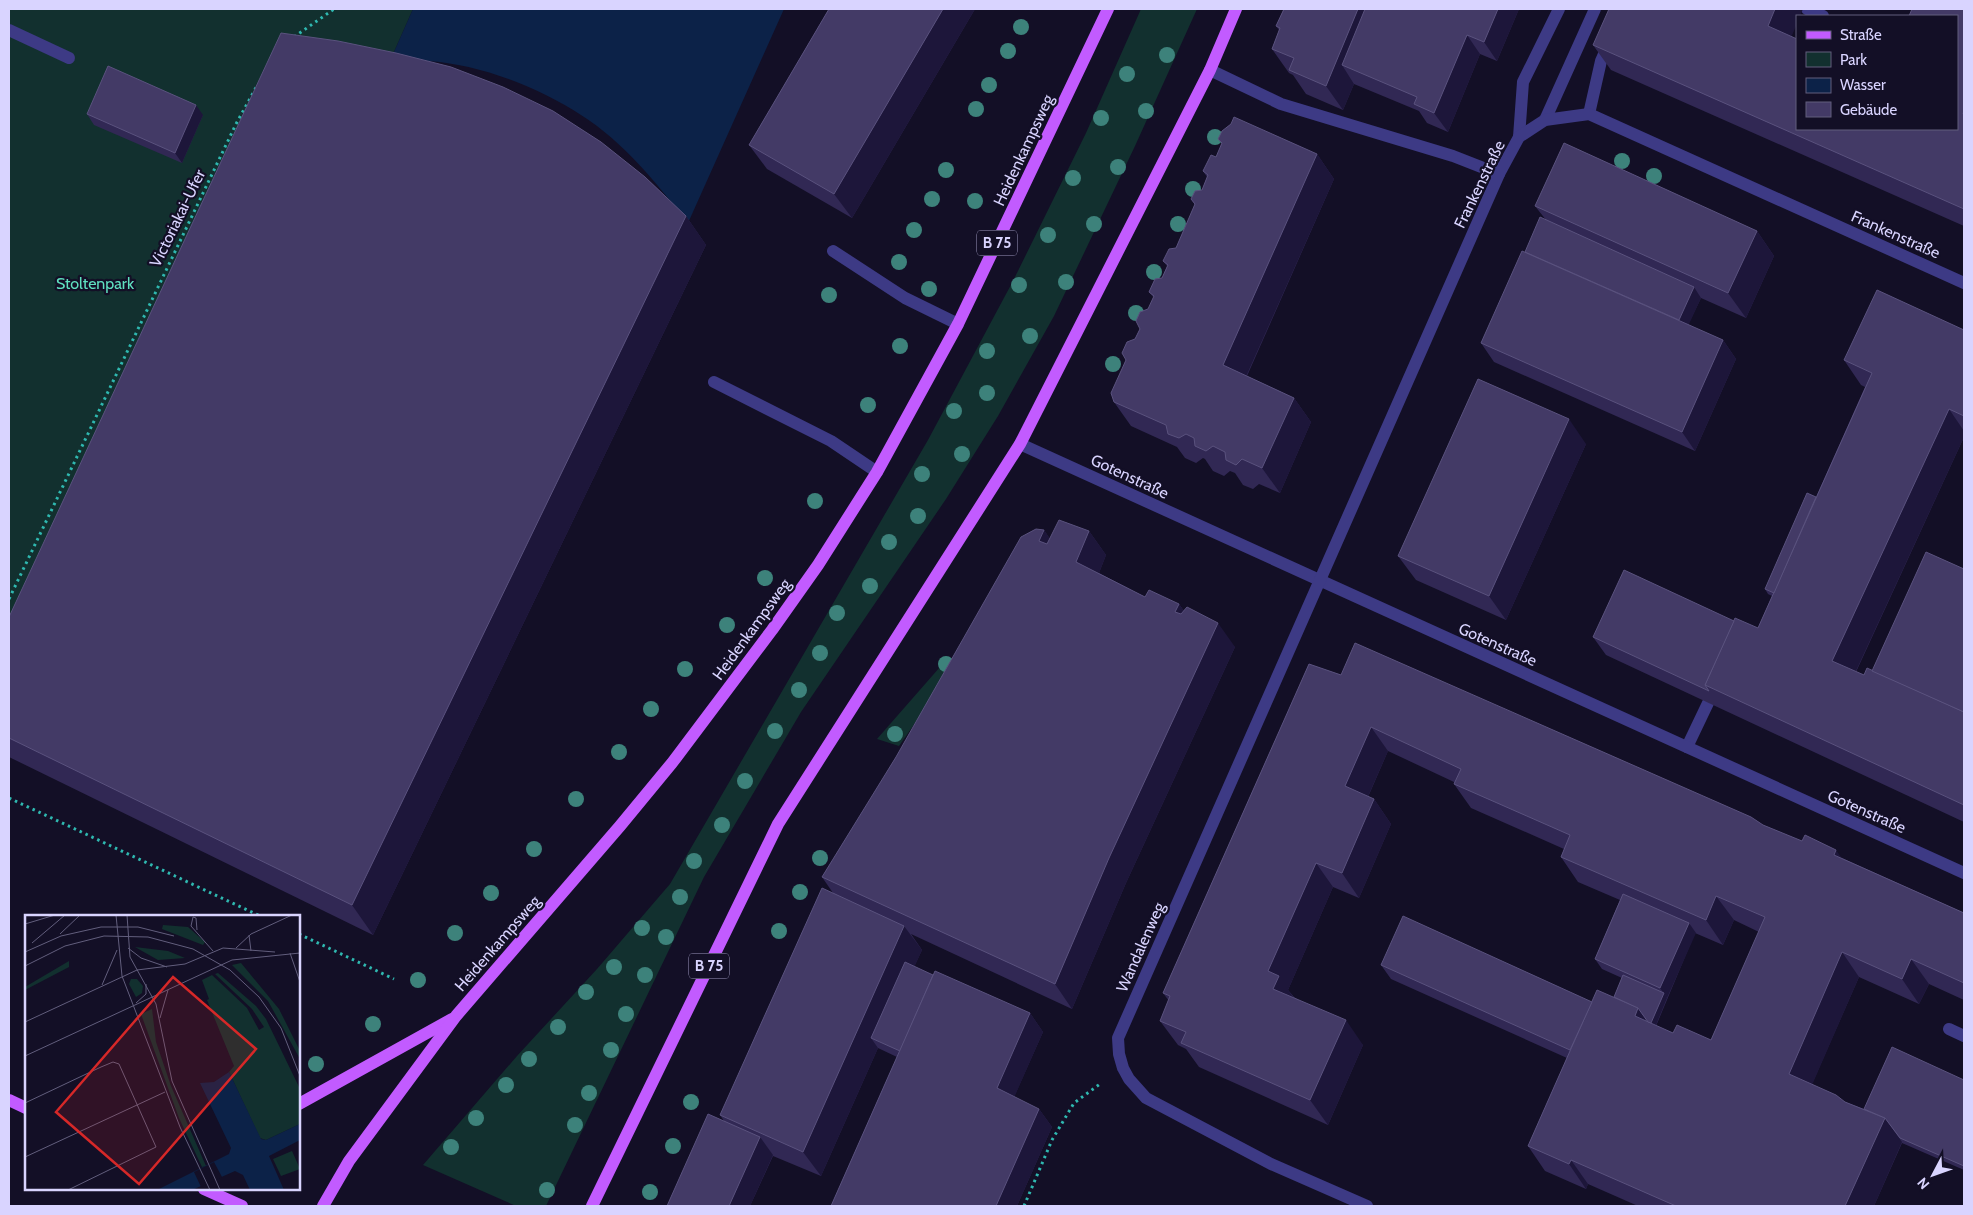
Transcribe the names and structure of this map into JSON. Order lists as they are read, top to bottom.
{
  "streets": {
    "main road": ["Heidenkampsweg", "B 75"],
    "street": ["Frankenstraße", "Gotenstraße", "Wandalenweg"],
    "path": ["Victoriakai-Ufer"]
  },
  "crossings": [
    ["Frankenstraße", "Gotenstraße"],
    ["Frankenstraße", "Wandalenweg"],
    ["B 75", "Gotenstraße"],
    ["Gotenstraße", "Wandalenweg"]
  ],
  "parks": ["Stoltenpark"],
  "legend": [
    "Straße",
    "Park",
    "Wasser",
    "Gebäude"
  ],
  "north": "bottom left"
}
